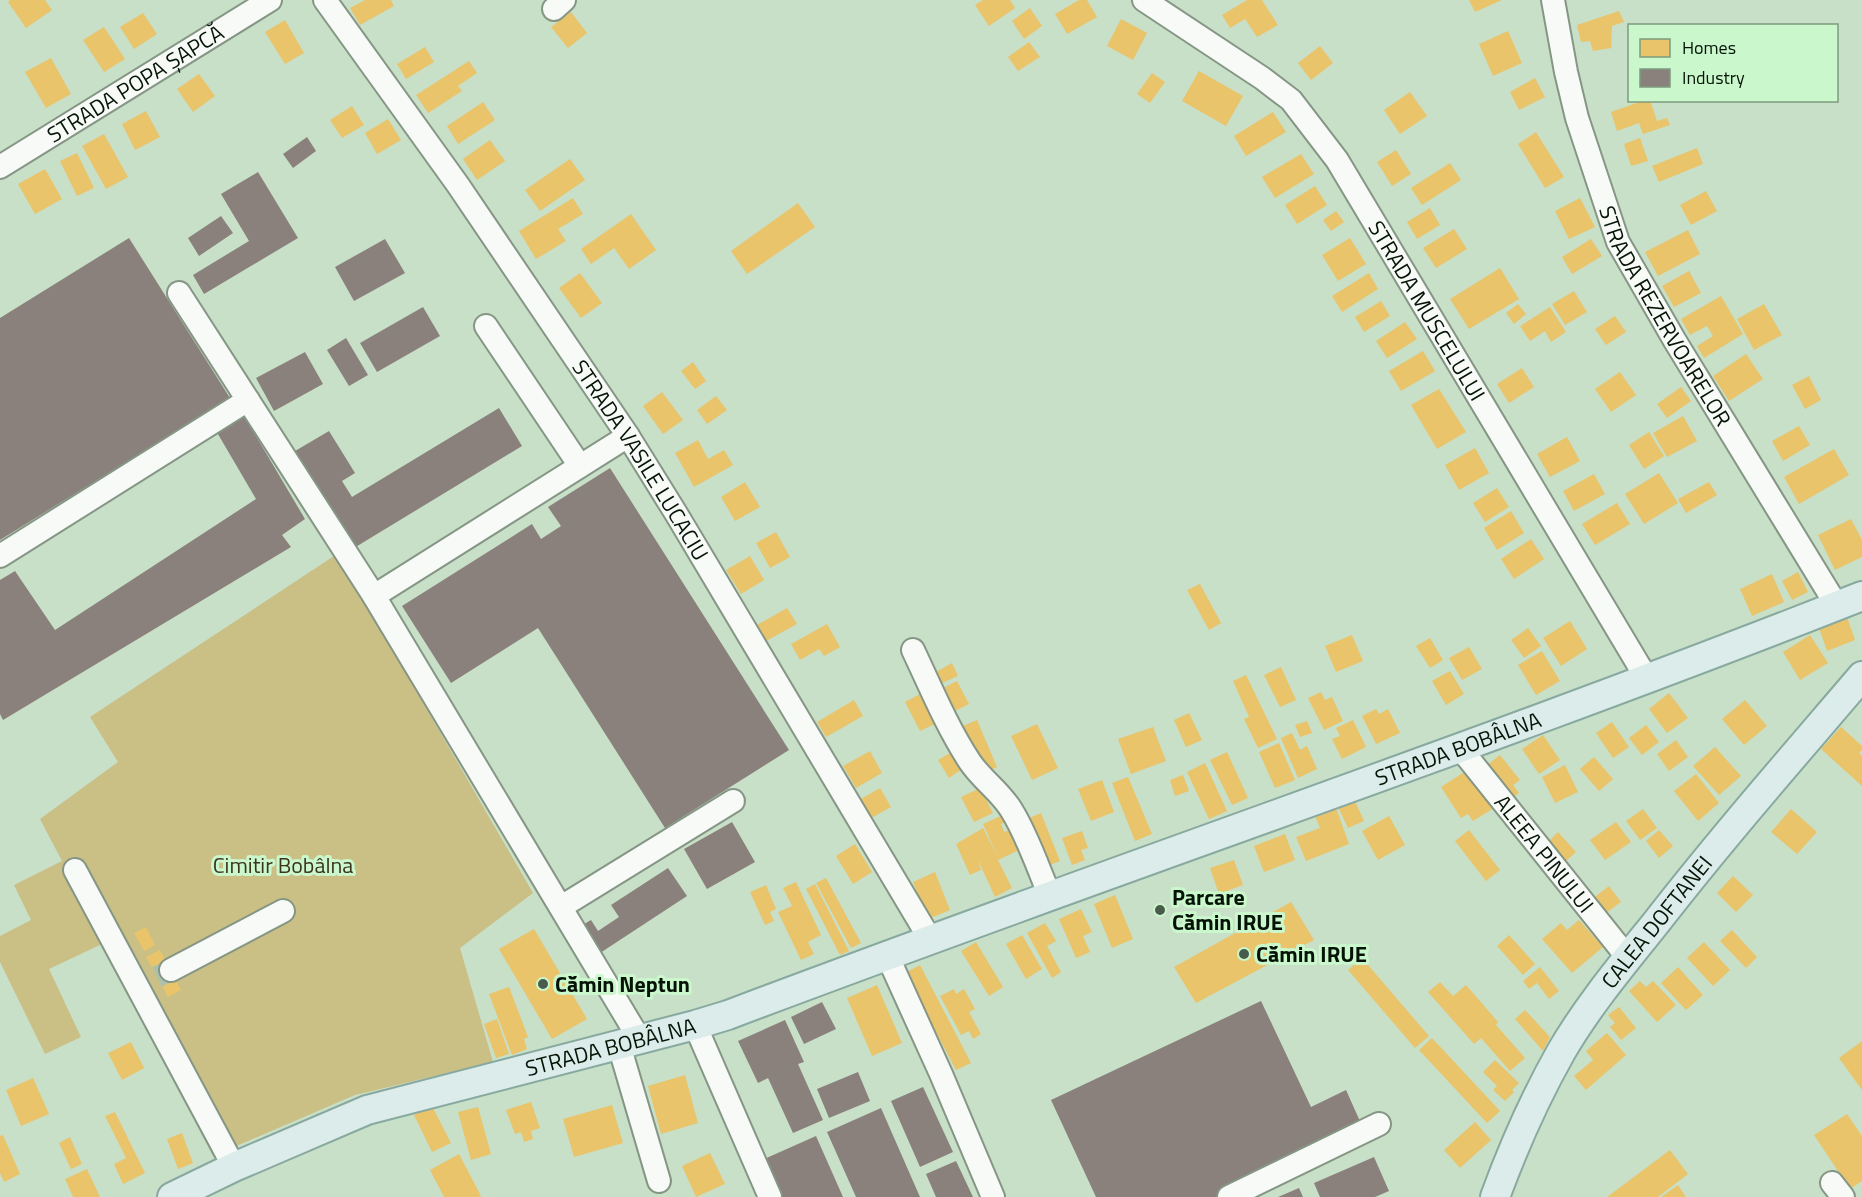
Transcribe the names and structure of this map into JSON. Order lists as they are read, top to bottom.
{
  "streets": {
    "main road": ["STRADA BOBÂLNA", "CALEA DOFTANEI"],
    "street": [
      "STRADA POPA ȘAPCĂ",
      "STRADA MUSCELULUI",
      "STRADA REZERVOARELOR",
      "STRADA VASILE LUCACIU",
      "ALEEA PINULUI"
    ]
  },
  "crossings": [
    ["STRADA MUSCELULUI", "STRADA BOBÂLNA"],
    ["STRADA REZERVOARELOR", "STRADA BOBÂLNA"],
    ["STRADA VASILE LUCACIU", "STRADA BOBÂLNA"],
    ["STRADA BOBÂLNA", "ALEEA PINULUI"],
    ["ALEEA PINULUI", "CALEA DOFTANEI"]
  ],
  "parks": ["Cimitir Bobâlna"],
  "places": ["Parcare Cămin IRUE", "Cămin IRUE", "Cămin Neptun"],
  "legend": ["Homes", "Industry"]
}
